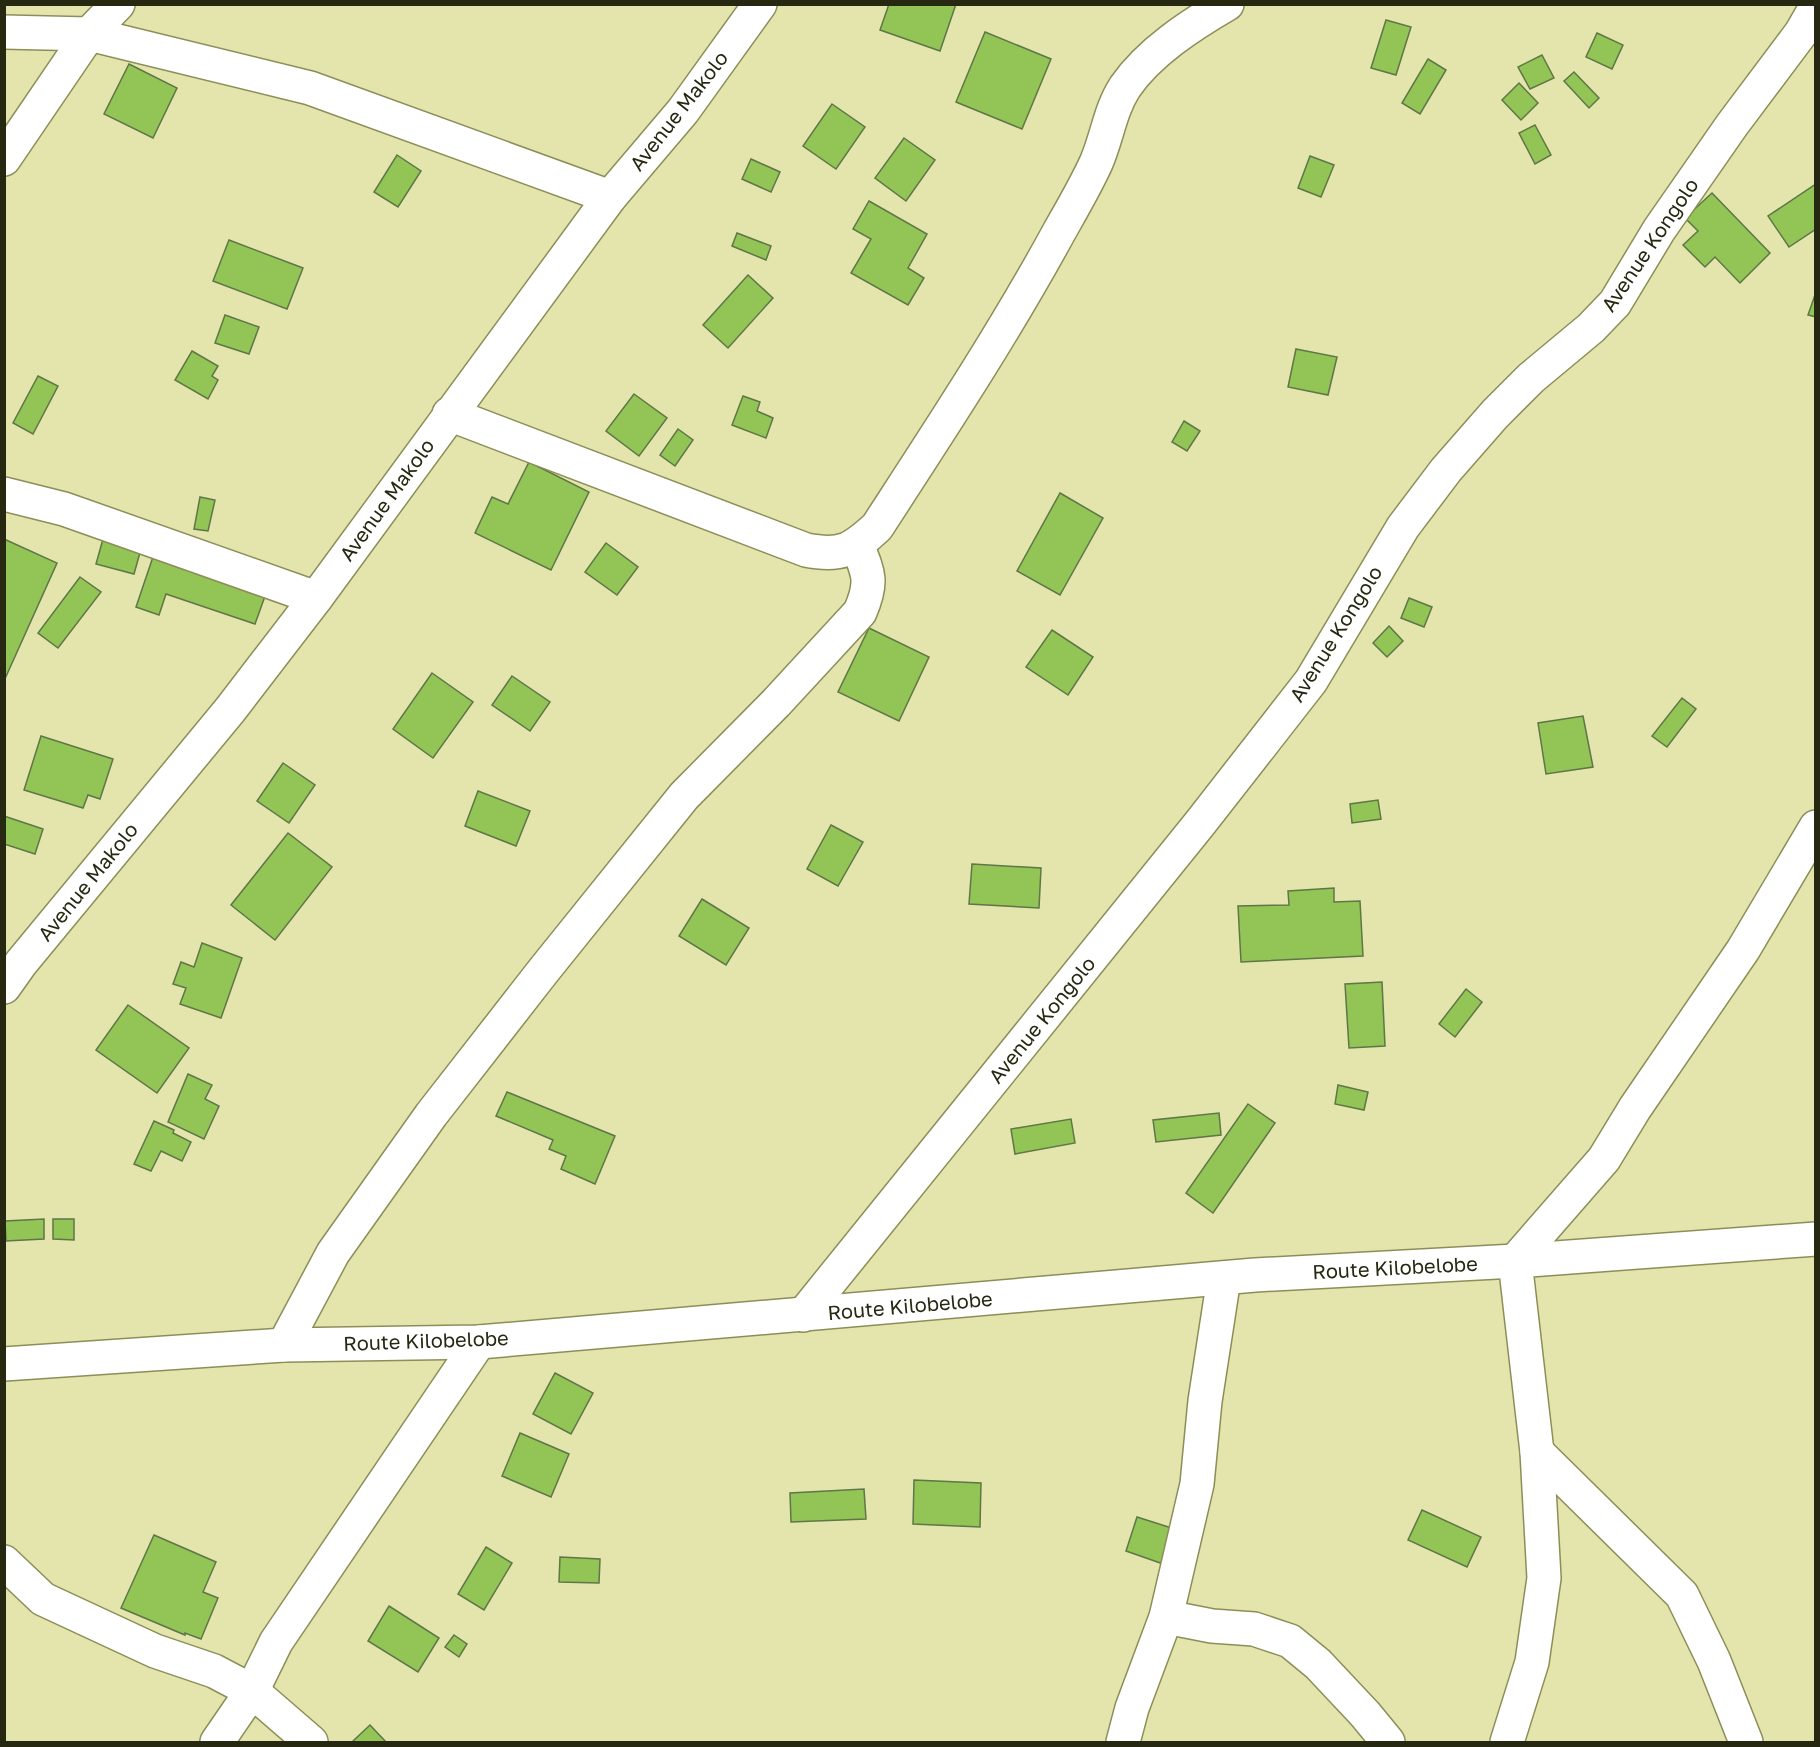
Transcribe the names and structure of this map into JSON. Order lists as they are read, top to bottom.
{
  "streets": {
    "street": ["Avenue Makolo", "Avenue Kongolo", "Route Kilobelobe"]
  },
  "crossings": [
    ["Avenue Kongolo", "Route Kilobelobe"]
  ]
}
